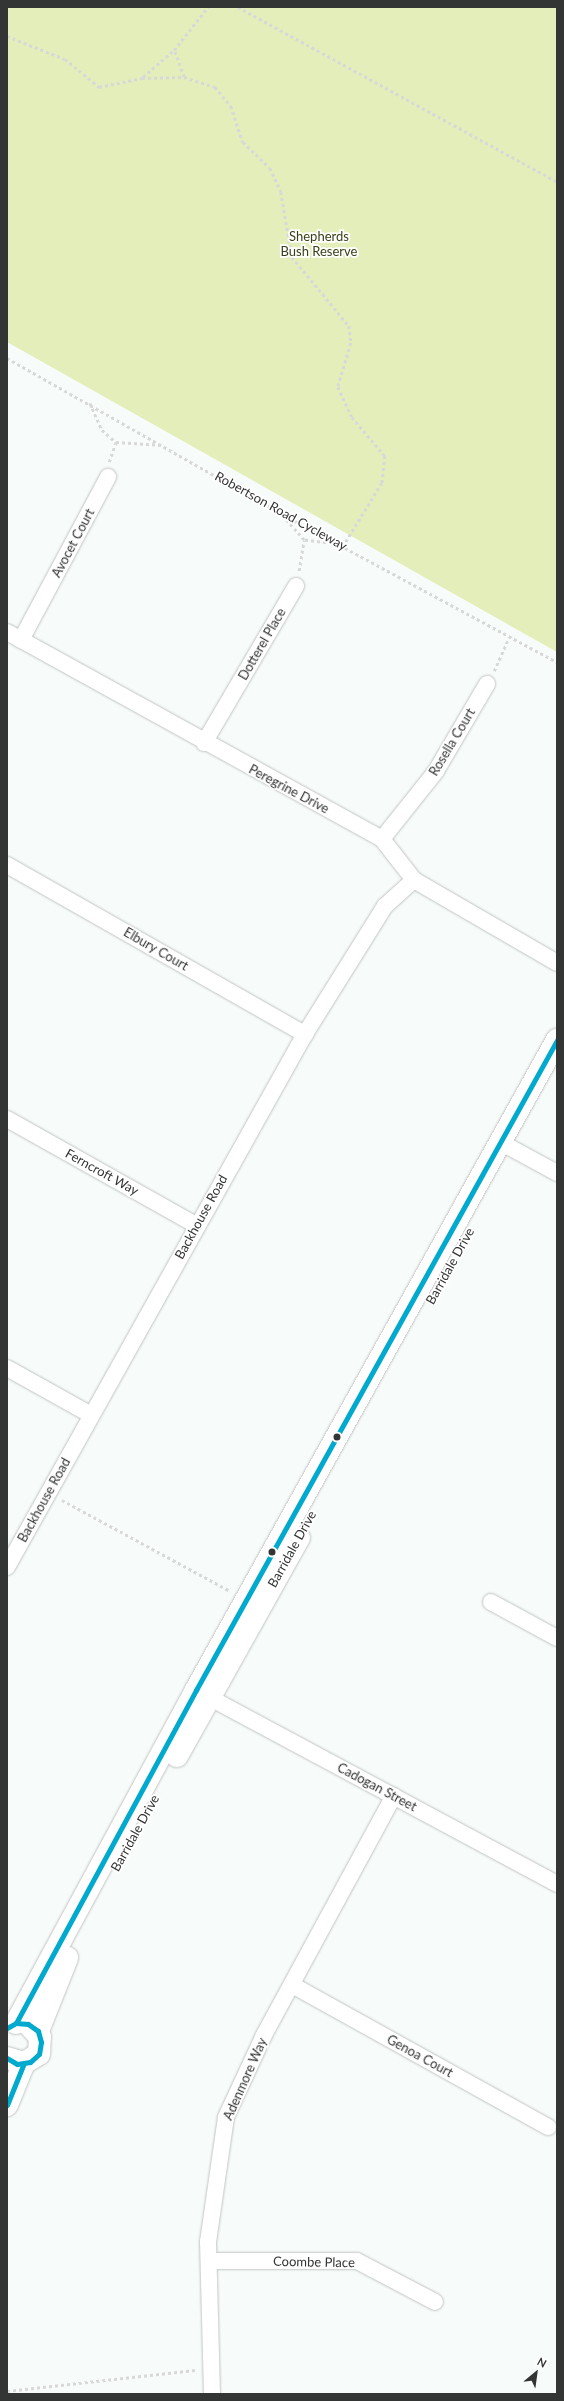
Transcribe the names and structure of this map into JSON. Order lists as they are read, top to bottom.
{
  "streets": {
    "street": [
      "Avocet Court",
      "Dotterel Place",
      "Rosella Court",
      "Peregrine Drive",
      "Elbury Court",
      "Ferncroft Way",
      "Backhouse Road",
      "Barridale Drive",
      "Cadogan Street",
      "Genoa Court",
      "Adenmore Way",
      "Coombe Place"
    ],
    "path": ["Robertson Road Cycleway"]
  },
  "crossings": [
    ["Avocet Court", "Peregrine Drive"],
    ["Dotterel Place", "Peregrine Drive"],
    ["Rosella Court", "Peregrine Drive"],
    ["Peregrine Drive", "Backhouse Road"],
    ["Elbury Court", "Backhouse Road"],
    ["Ferncroft Way", "Backhouse Road"],
    ["Barridale Drive", "Cadogan Street"],
    ["Cadogan Street", "Adenmore Way"],
    ["Genoa Court", "Adenmore Way"],
    ["Adenmore Way", "Coombe Place"]
  ],
  "parks": ["Shepherds Bush Reserve"],
  "north": "top right"
}
